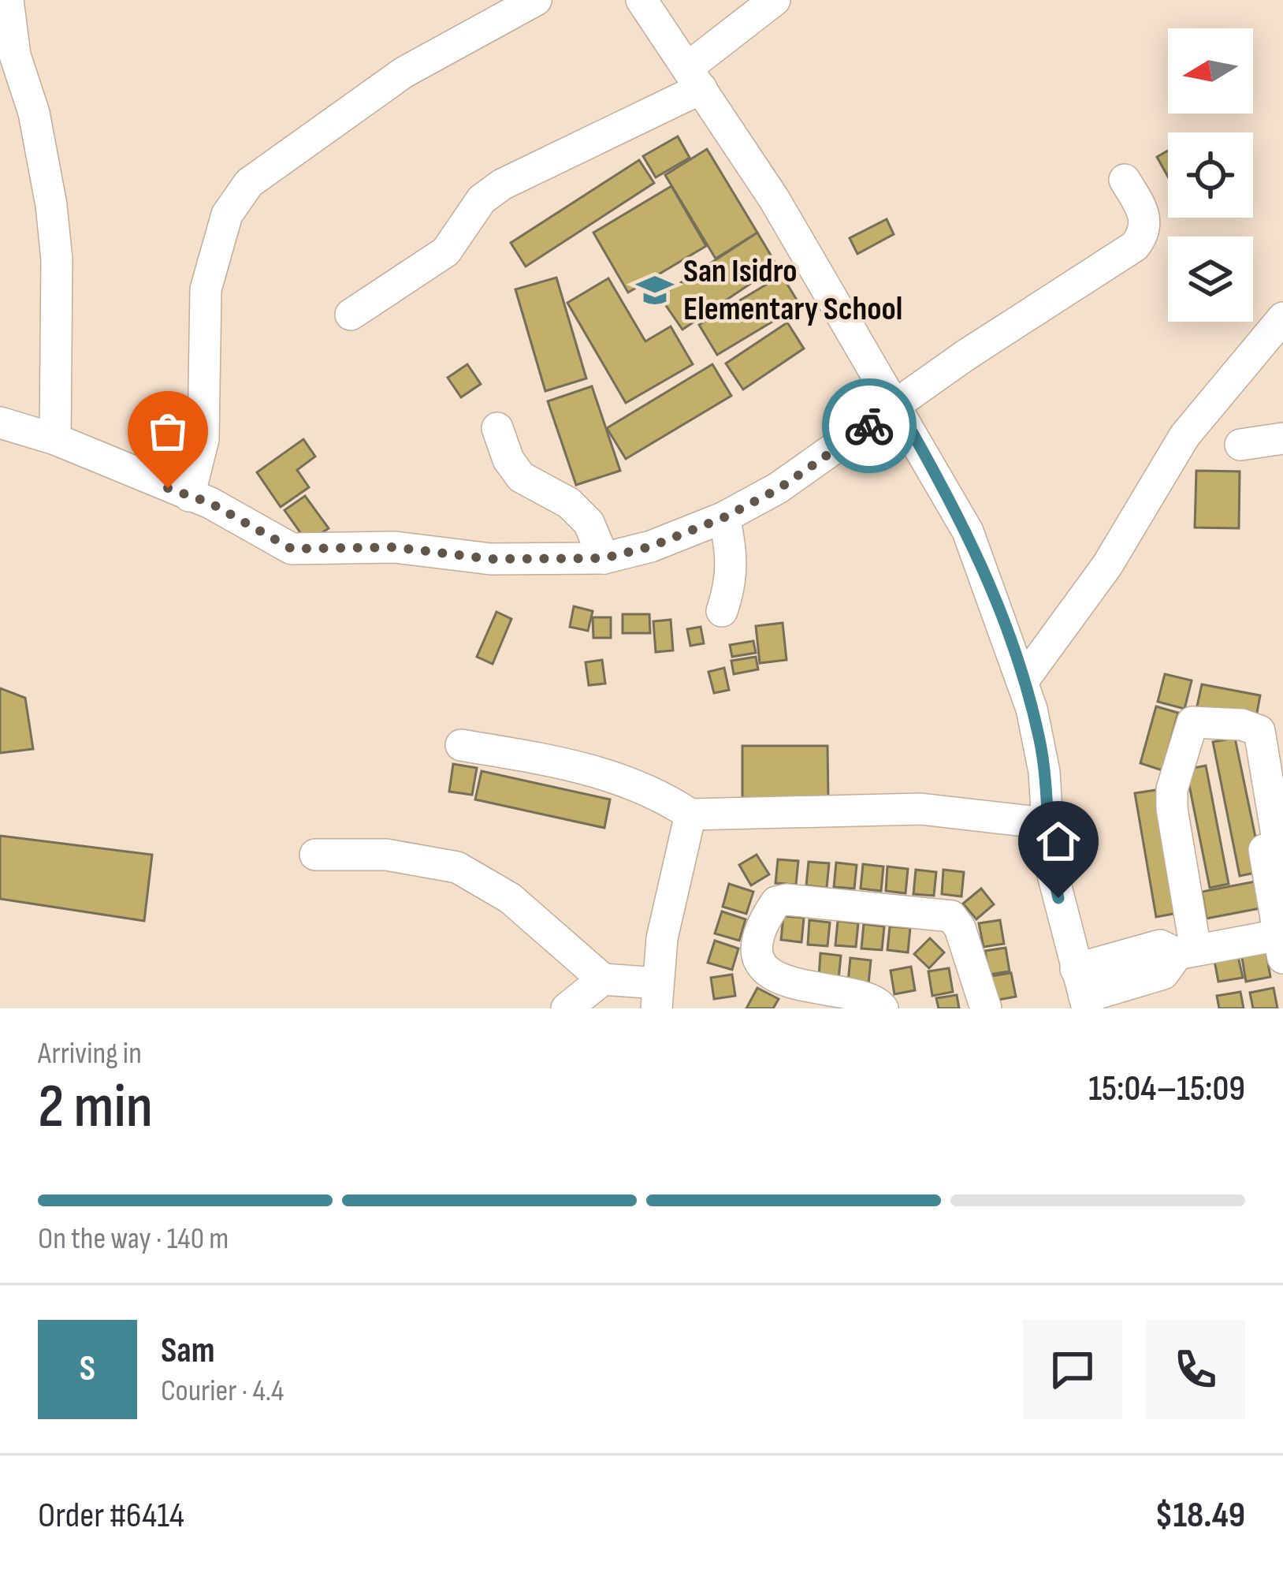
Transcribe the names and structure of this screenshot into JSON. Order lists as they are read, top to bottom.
{
  "places": {
    "school or university": ["San Isidro Elementary School"]
  },
  "north": "left",
  "page": {
    "heading": ["2 min", "Arriving in", "15:04–15:09"],
    "panel": [
      "Sam",
      "Courier · 4.4",
      "Order #6414",
      "$18.49"
    ],
    "bar": "On the way · 140 m",
    "round": "S"
  }
}
